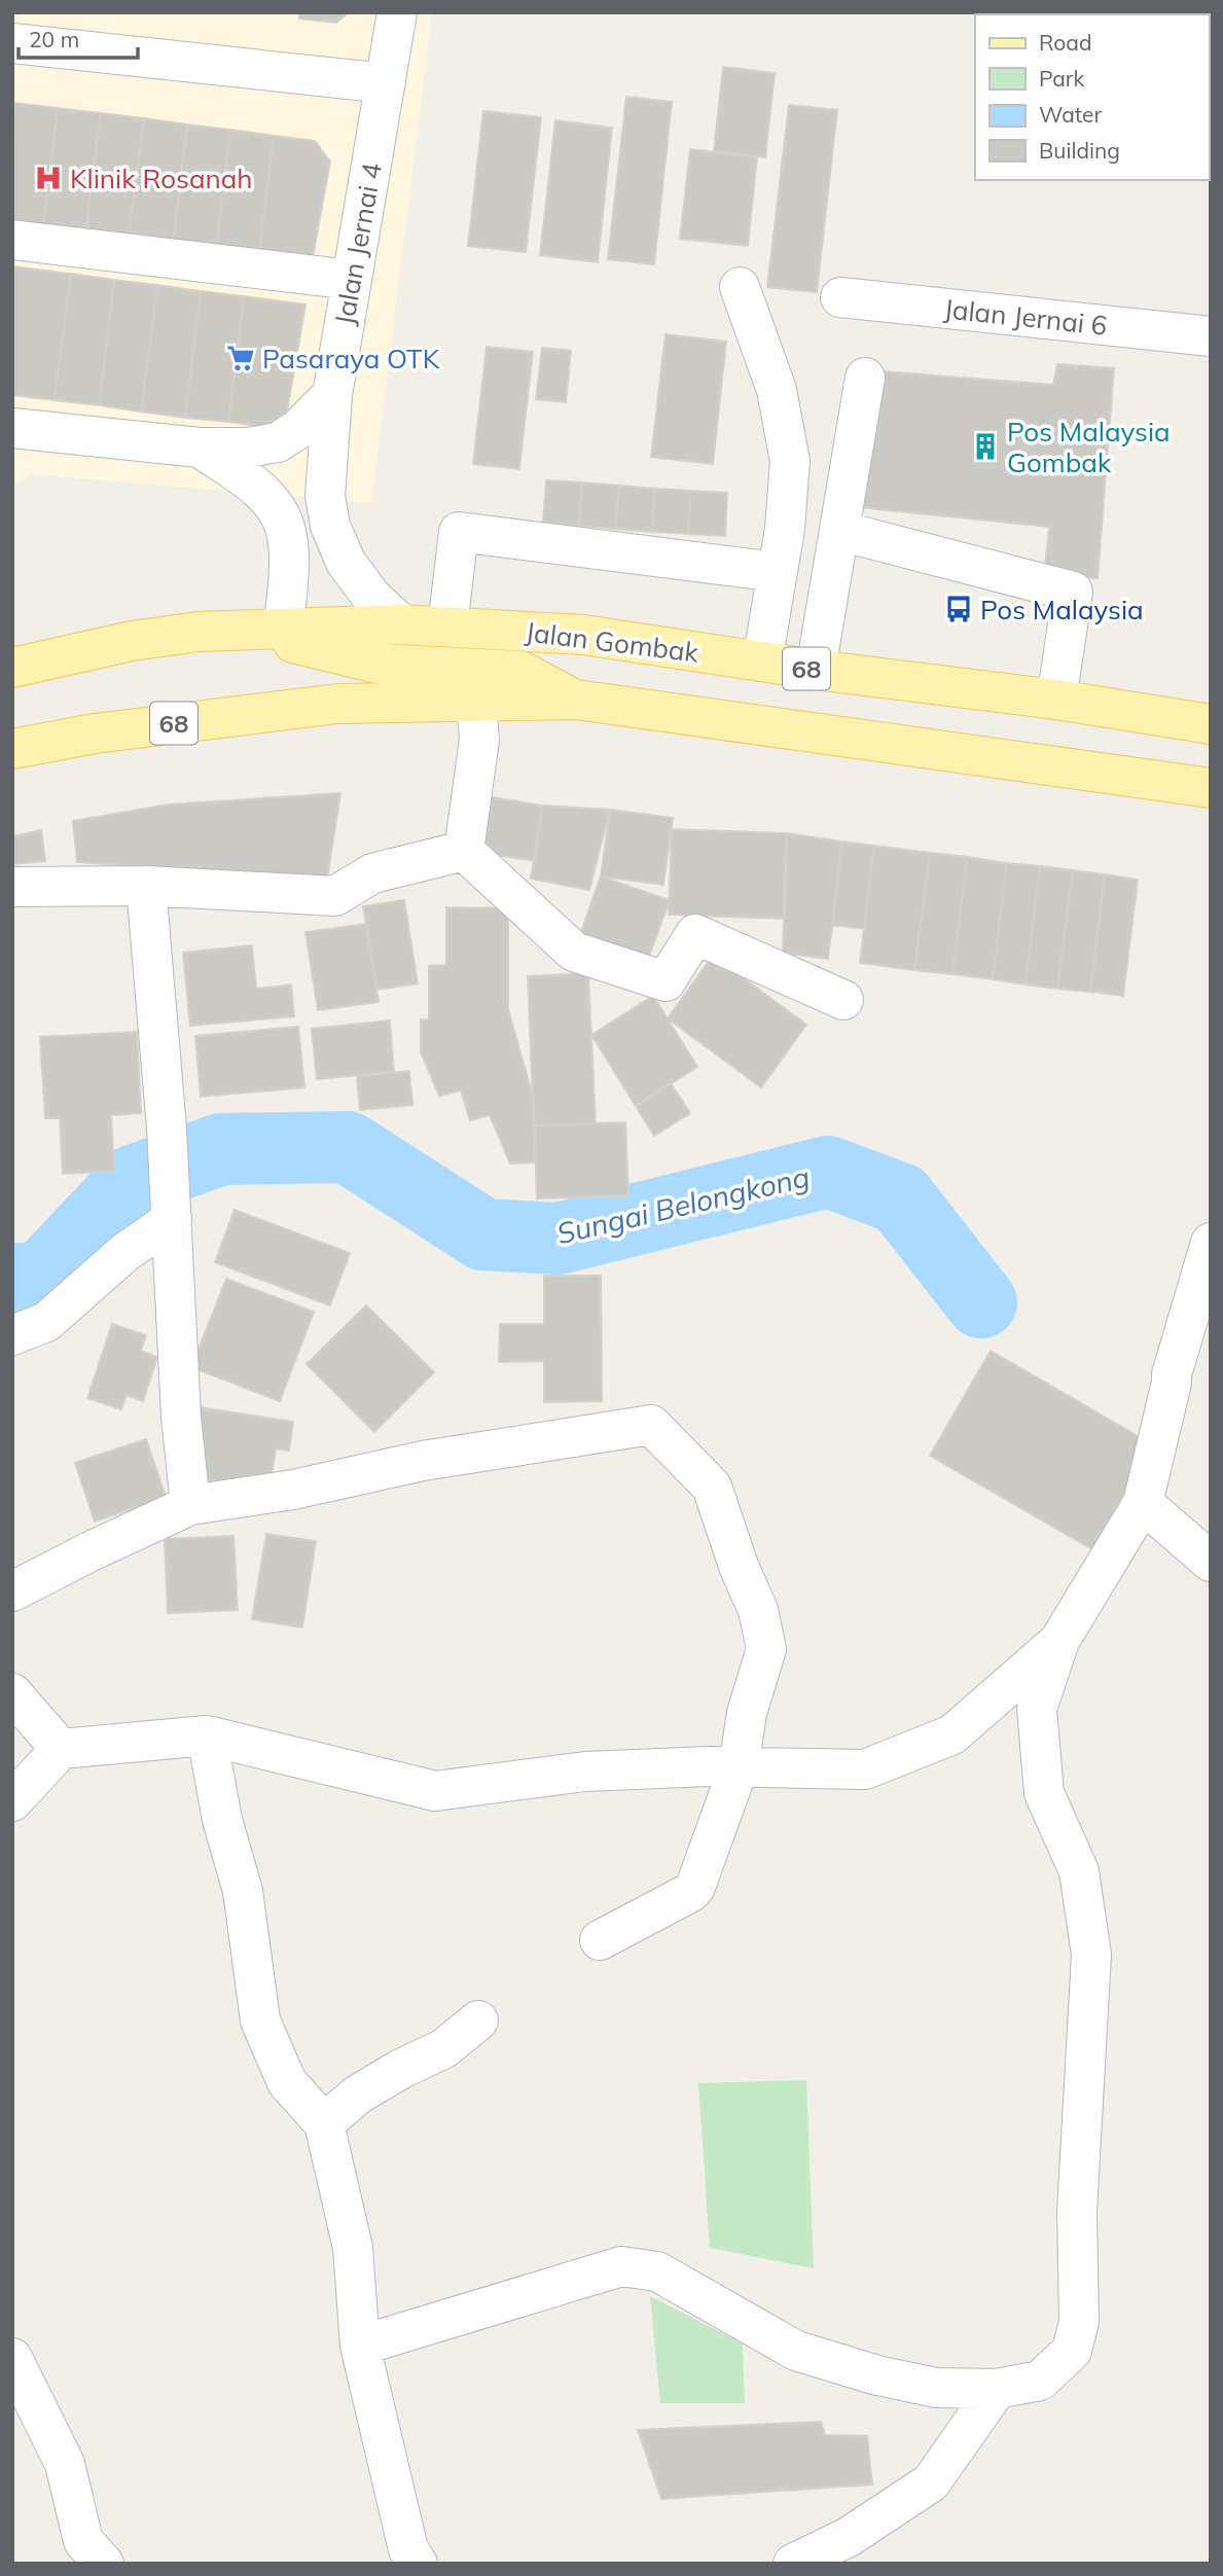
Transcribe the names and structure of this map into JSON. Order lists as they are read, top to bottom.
{
  "streets": {
    "main road": ["Jalan Gombak", "68"],
    "street": ["Jalan Jernai 4", "Jalan Jernai 6"]
  },
  "crossings": [
    ["Jalan Jernai 4", "Jalan Gombak"]
  ],
  "water": ["Sungai Belongkong"],
  "places": {
    "hospital": ["Klinik Rosanah"],
    "supermarket": ["Pasaraya OTK"],
    "building": ["Pos Malaysia Gombak"],
    "bus stop": ["Pos Malaysia"]
  },
  "legend": [
    "Road",
    "Park",
    "Water",
    "Building"
  ],
  "scale_bar": "20 m"
}
